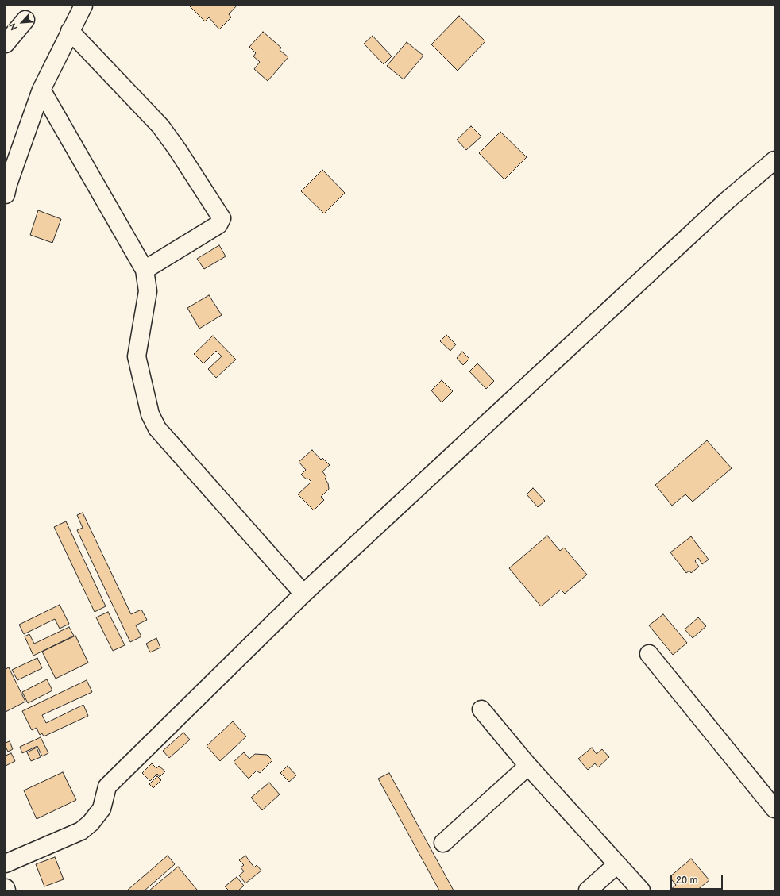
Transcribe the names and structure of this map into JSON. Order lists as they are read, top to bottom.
{
  "scale_bar": "20 m",
  "north": "bottom left"
}
